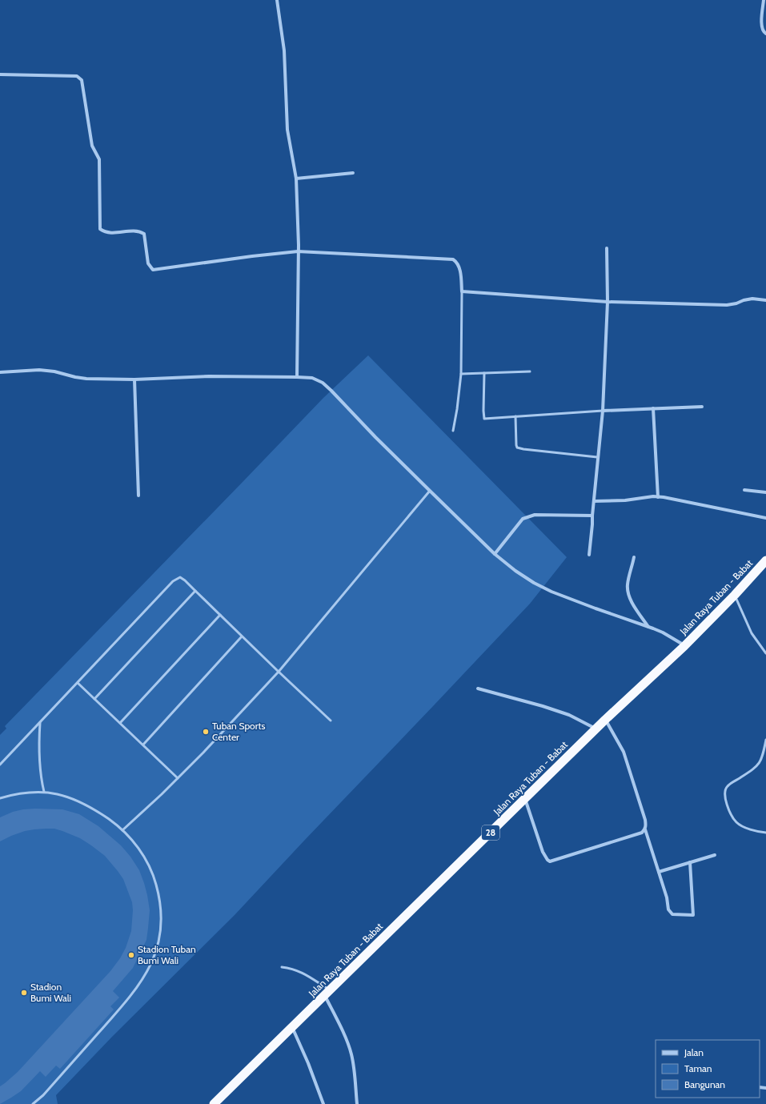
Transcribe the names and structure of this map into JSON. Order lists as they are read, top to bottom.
{
  "streets": {
    "highway": ["Jalan Raya Tuban - Babat", "28"]
  },
  "places": ["Tuban Sports Center", "Stadion Tuban Bumi Wali", "Stadion Bumi Wali"],
  "legend": ["Jalan", "Taman", "Bangunan"]
}
